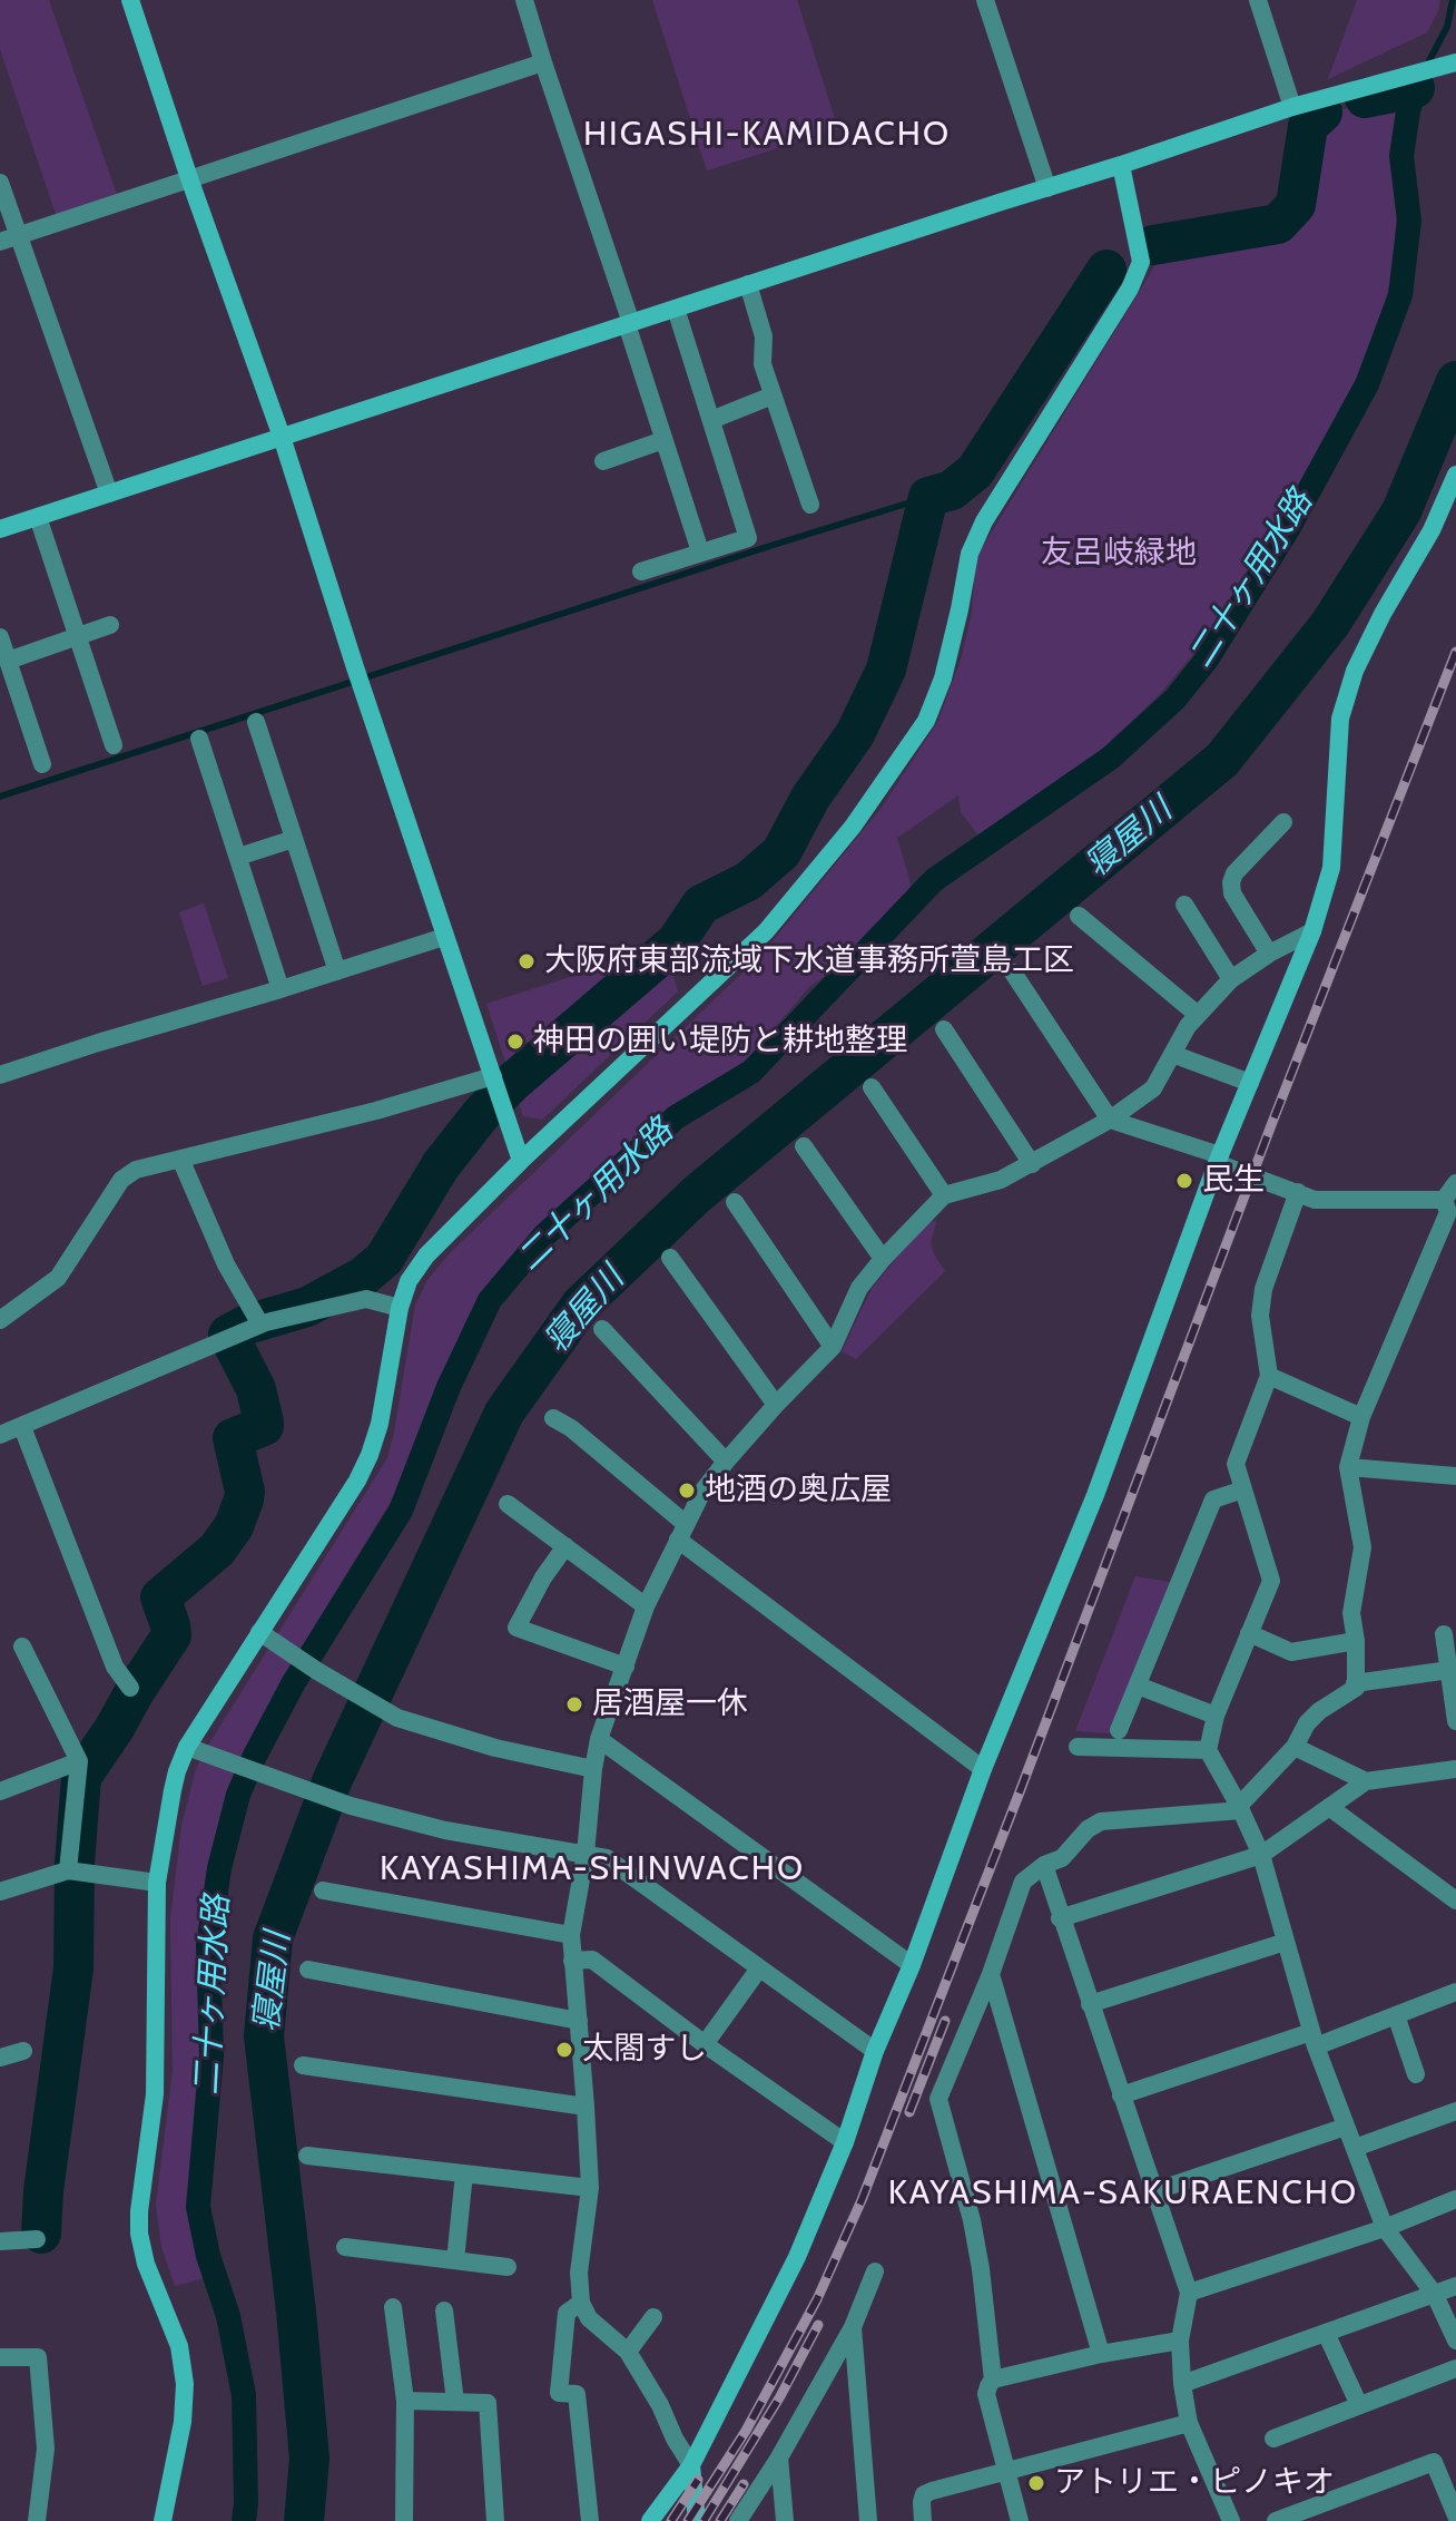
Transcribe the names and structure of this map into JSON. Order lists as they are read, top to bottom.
{
  "districts": ["HIGASHI-KAMIDACHO", "KAYASHIMA-SHINWACHO", "KAYASHIMA-SAKURAENCHO"],
  "water": ["二十ヶ用水路", "寝屋川"],
  "parks": ["友呂岐緑地"],
  "places": [
    "大阪府東部流域下水道事務所萱島工区",
    "神田の囲い堤防と耕地整理",
    "民生",
    "地酒の奥広屋",
    "居酒屋一休",
    "太閤すし",
    "アトリエ・ピノキオ"
  ]
}
